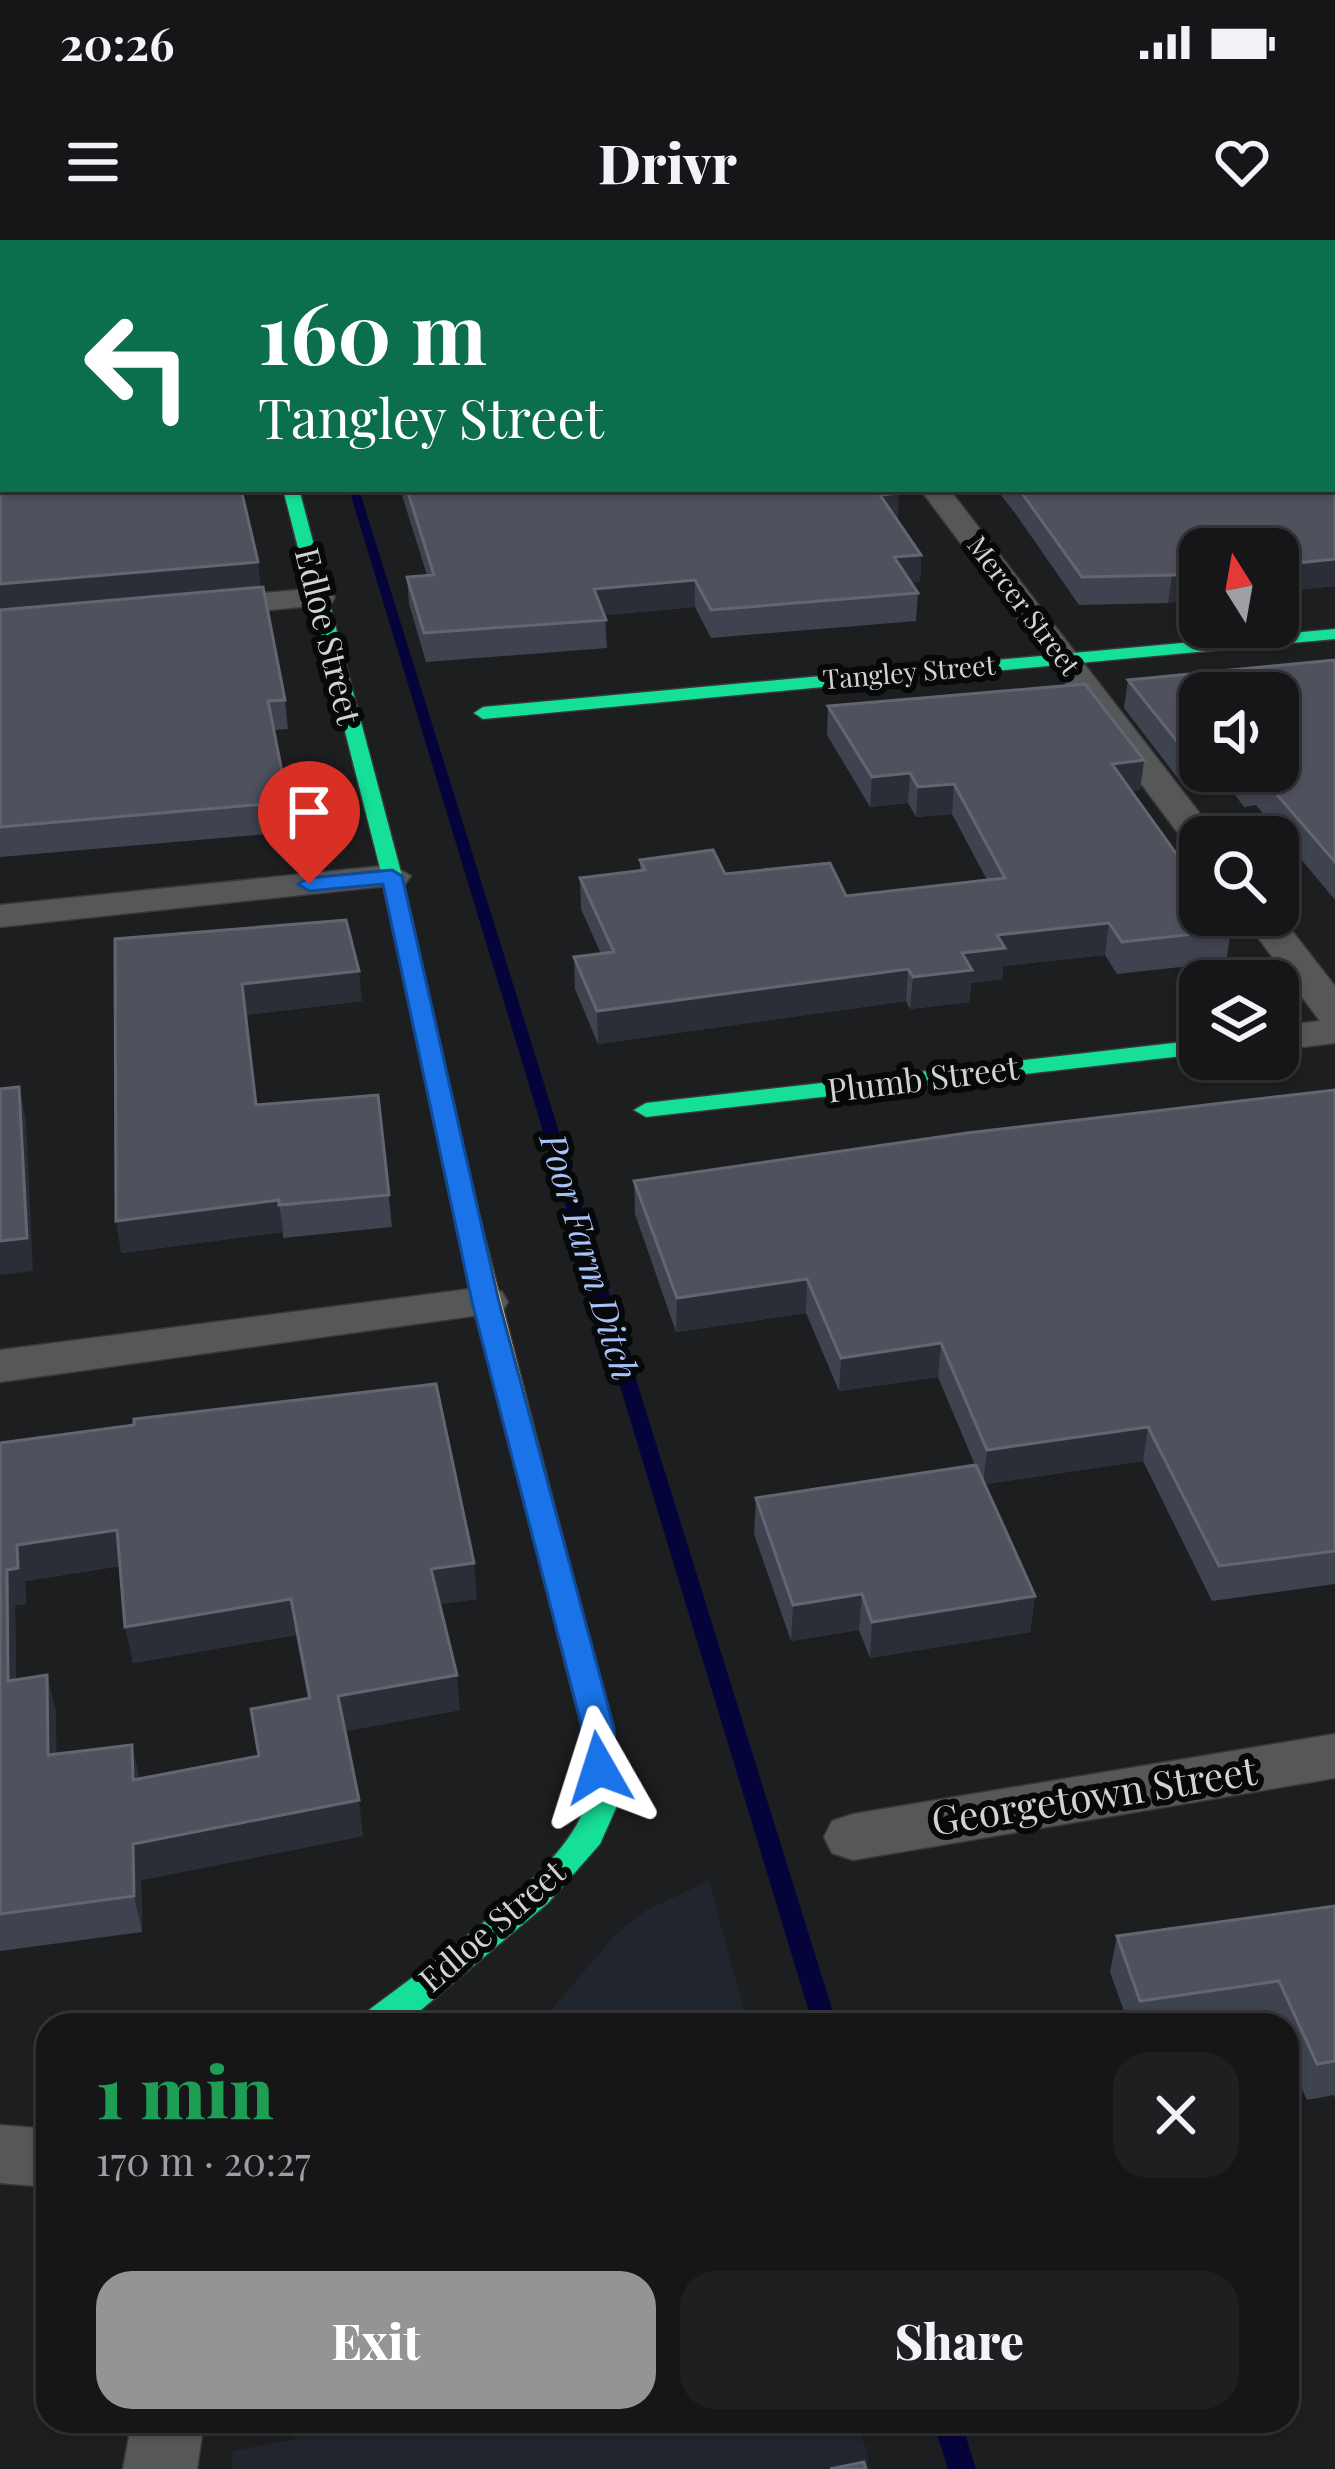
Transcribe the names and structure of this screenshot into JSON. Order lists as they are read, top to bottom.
{
  "streets": {
    "street": [
      "Mercer Street",
      "Edloe Street",
      "Tangley Street",
      "Plumb Street",
      "Georgetown Street"
    ]
  },
  "crossings": [
    ["Mercer Street", "Tangley Street"]
  ],
  "water": ["Poor Farm Ditch"],
  "north": "top",
  "page": {
    "status": "20:26",
    "header": "Drivr",
    "turn": ["160 m", "Tangley Street"],
    "heading": ["1 min", "170 m · 20:27"],
    "buttons": ["Exit", "Share"]
  }
}
